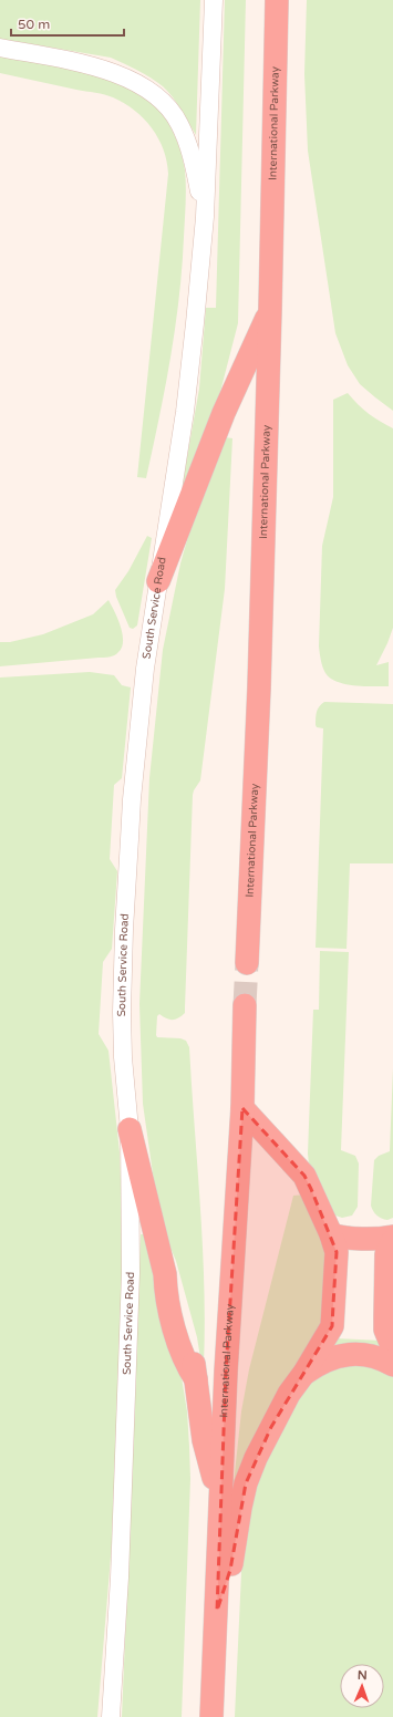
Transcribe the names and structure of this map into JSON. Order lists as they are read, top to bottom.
{
  "streets": {
    "highway": ["International Parkway"],
    "main road": ["South Service Road"]
  },
  "scale_bar": "50 m",
  "north": "top"
}
